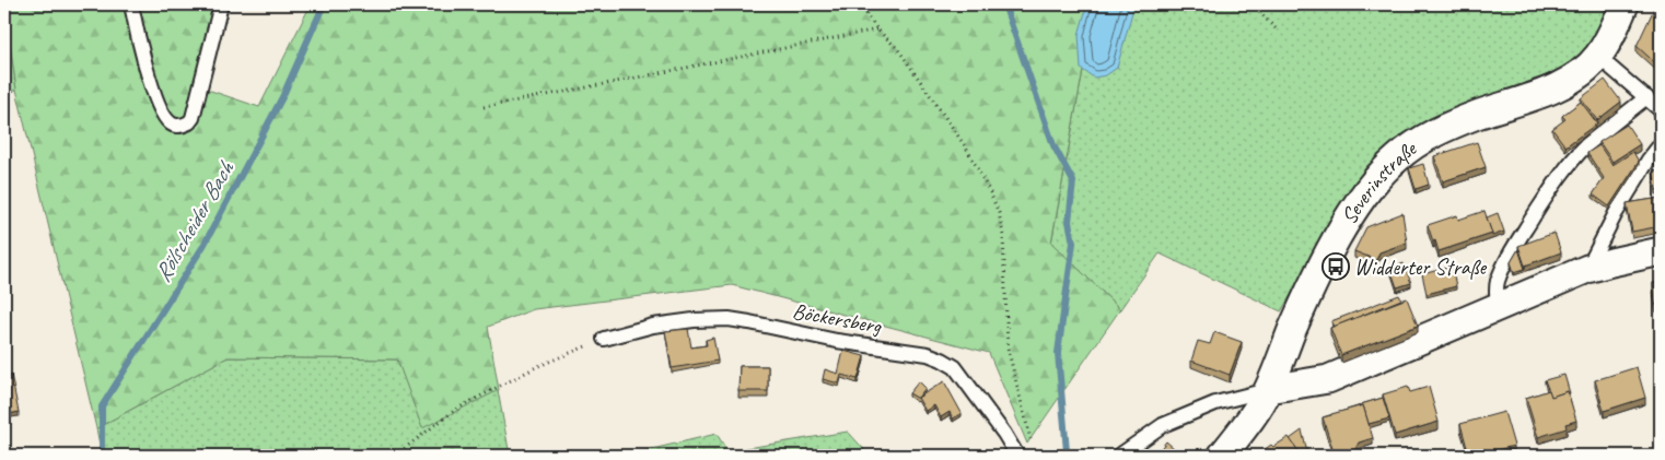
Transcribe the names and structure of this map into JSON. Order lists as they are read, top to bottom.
{
  "streets": {
    "street": ["Severinstraße"],
    "lane": ["Böckersberg"]
  },
  "water": ["Rölscheider Bach"],
  "places": {
    "bus stop": ["Widderter Straße"]
  }
}
